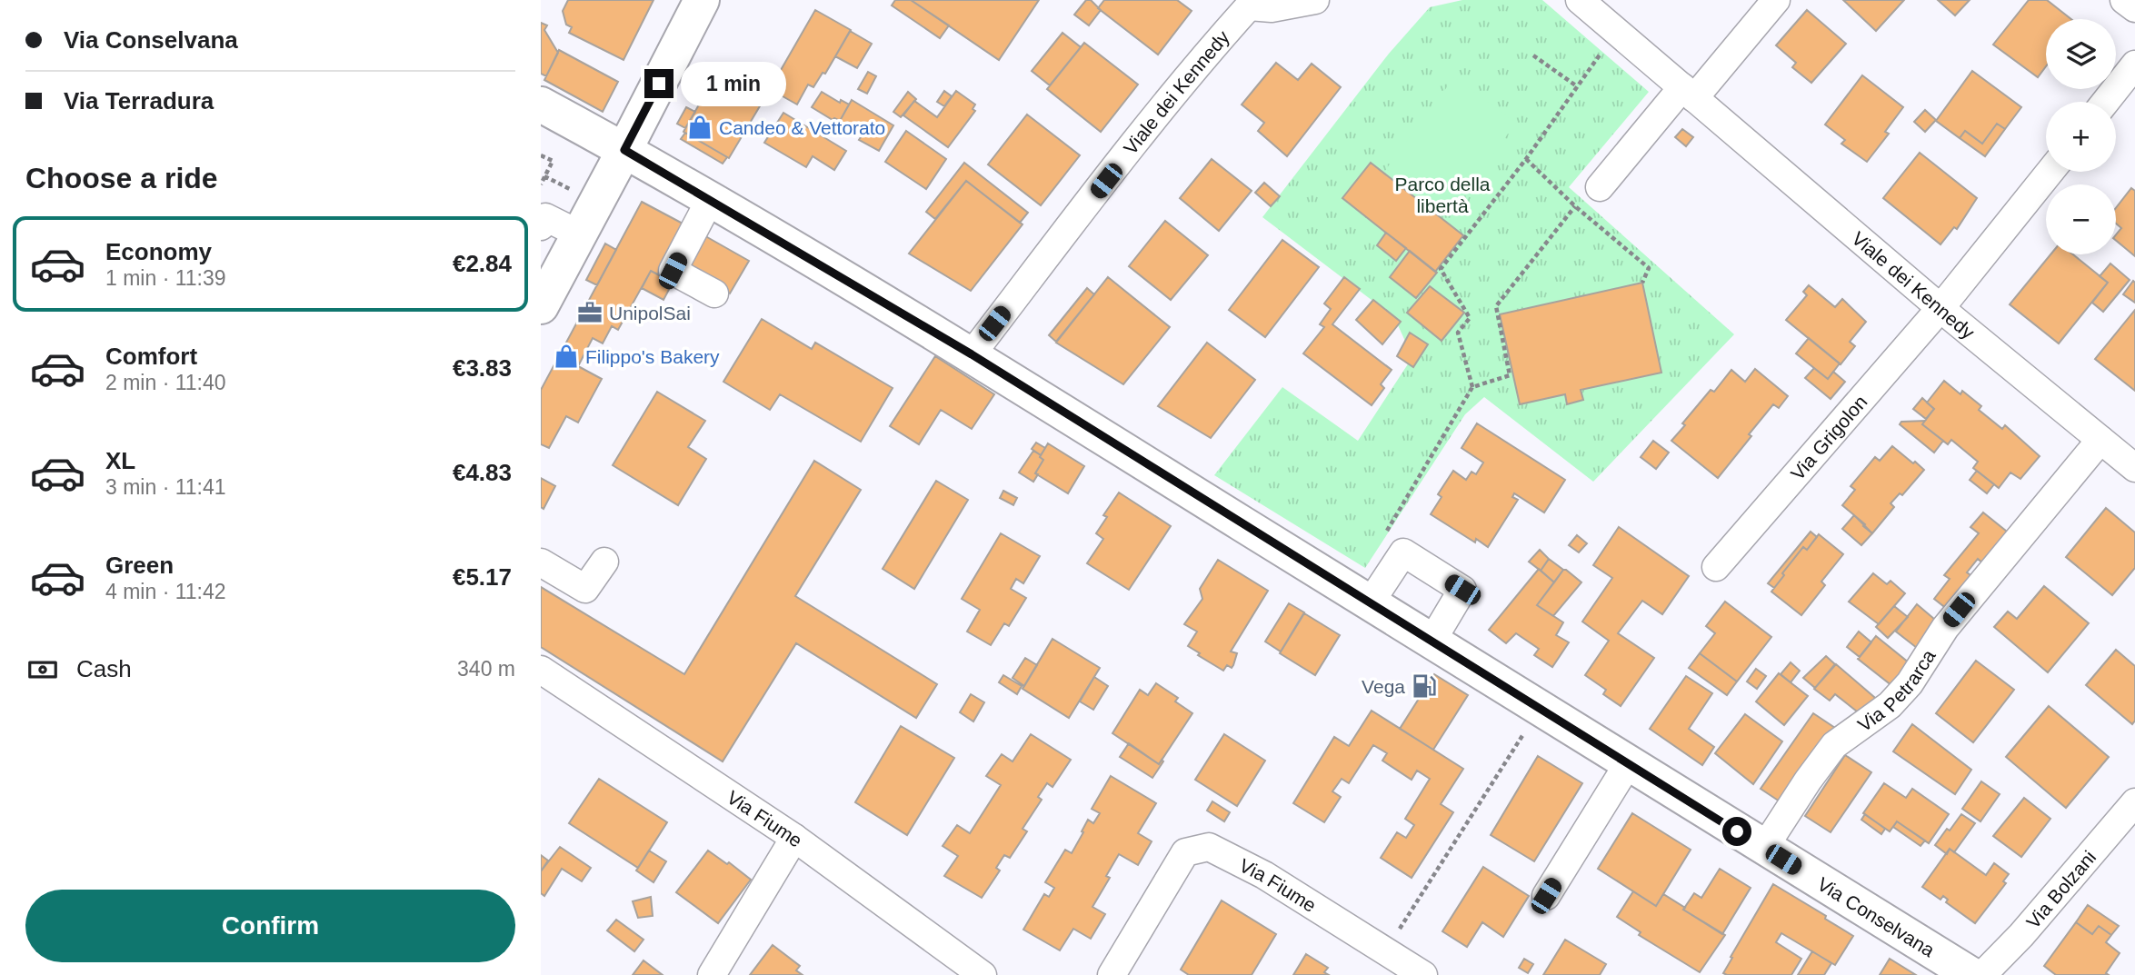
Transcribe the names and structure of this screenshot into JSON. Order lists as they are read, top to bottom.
{
  "streets": {
    "main road": ["Via Conselvana"],
    "street": [
      "Viale dei Kennedy",
      "Via Grigolon",
      "Via Petrarca",
      "Via Fiume",
      "Via Bolzani"
    ]
  },
  "crossings": [
    ["Viale dei Kennedy", "Via Grigolon"],
    ["Viale dei Kennedy", "Via Petrarca"],
    ["Viale dei Kennedy", "Via Conselvana"],
    ["Via Petrarca", "Via Conselvana"]
  ],
  "parks": ["Parco della libertà"],
  "places": {
    "shop": ["Candeo & Vettorato", "Filippo's Bakery"],
    "office": ["UnipolSai"],
    "fuel station": ["Vega"]
  },
  "page": {
    "banner": ["Via Conselvana", "Via Terradura"],
    "map_buttons": ["+", "−"],
    "bubble": "1 min",
    "heading": "Choose a ride",
    "list": [
      {
        "name": "Economy",
        "note": "1 min · 11:39",
        "value": "€2.84"
      },
      {
        "name": "Comfort",
        "note": "2 min · 11:40",
        "value": "€3.83"
      },
      {
        "name": "XL",
        "note": "3 min · 11:41",
        "value": "€4.83"
      },
      {
        "name": "Green",
        "note": "4 min · 11:42",
        "value": "€5.17"
      }
    ],
    "pay": ["Cash", "340 m"],
    "buttons": "Confirm"
  }
}
